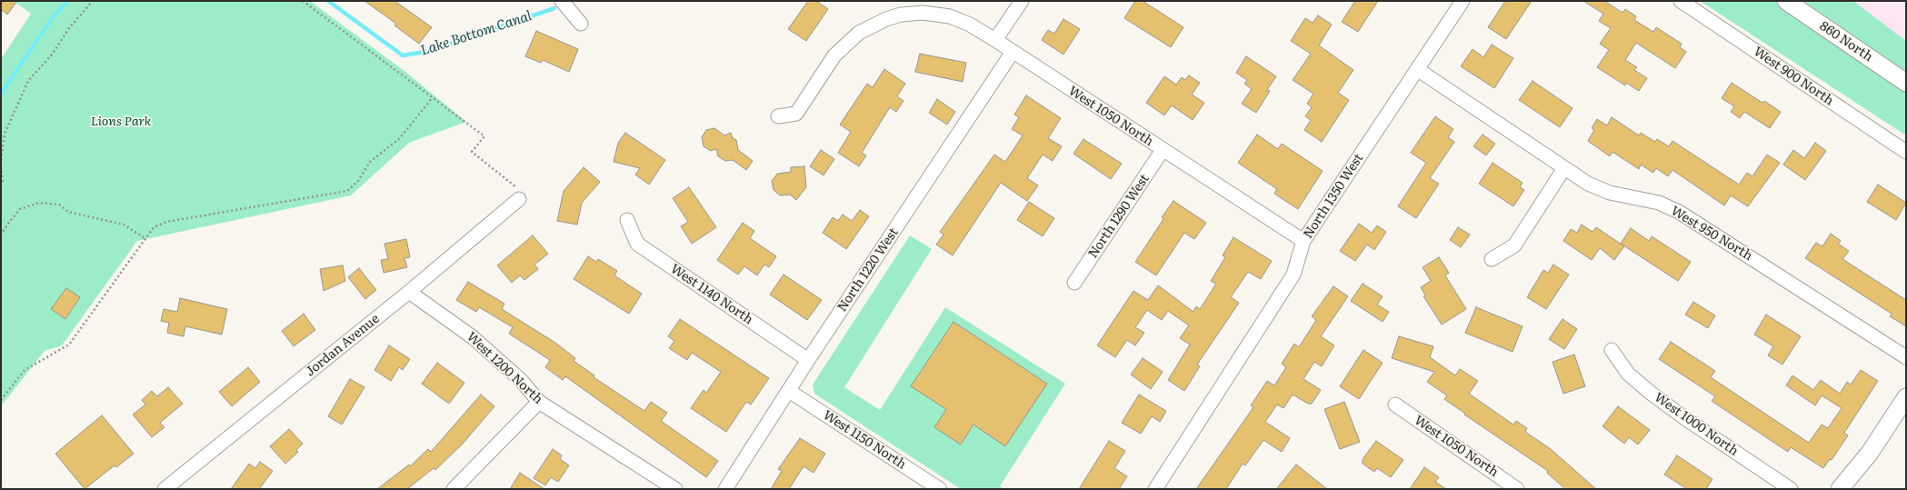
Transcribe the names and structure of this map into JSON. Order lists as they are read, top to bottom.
{
  "streets": {
    "street": [
      "860 North",
      "West 900 North",
      "West 1050 North",
      "North 1350 West",
      "North 1290 West",
      "West 950 North",
      "North 1220 West",
      "West 1140 North",
      "Jordan Avenue",
      "West 1200 North",
      "West 1000 North",
      "West 1150 North"
    ]
  },
  "crossings": [
    ["West 1050 North", "North 1350 West"],
    ["West 1050 North", "North 1290 West"],
    ["West 1050 North", "North 1220 West"],
    ["North 1350 West", "West 950 North"],
    ["North 1220 West", "West 1140 North"],
    ["North 1220 West", "West 1150 North"],
    ["Jordan Avenue", "West 1200 North"]
  ],
  "water": ["Lake Bottom Canal"],
  "parks": ["Lions Park"]
}
